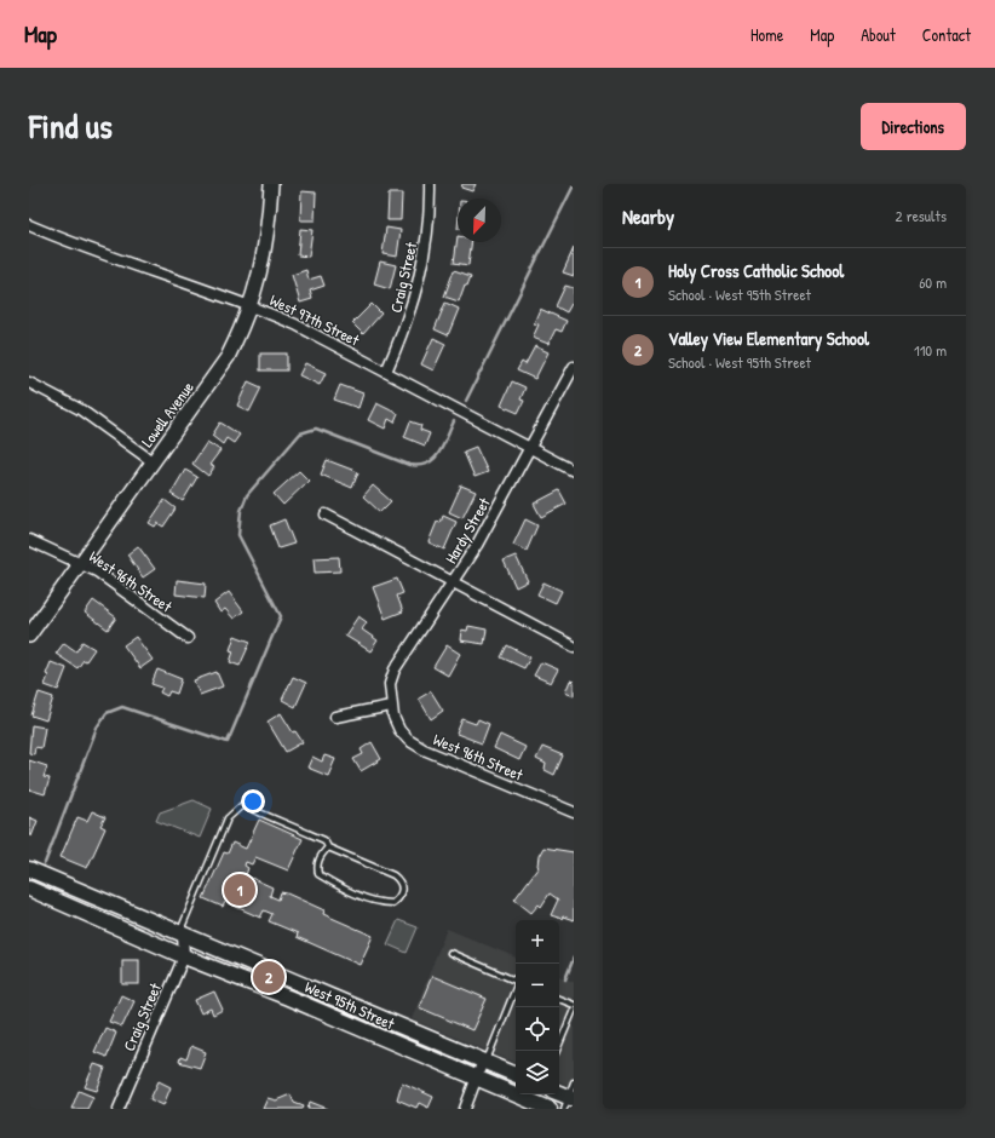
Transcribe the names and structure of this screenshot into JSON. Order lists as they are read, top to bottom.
{
  "streets": {
    "main road": ["West 95th Street"],
    "street": [
      "Craig Street",
      "West 97th Street",
      "Lowell Avenue",
      "Hardy Street",
      "West 96th Street"
    ]
  },
  "crossings": [
    ["Craig Street", "West 97th Street"],
    ["Craig Street", "West 95th Street"],
    ["West 97th Street", "Lowell Avenue"],
    ["West 97th Street", "Hardy Street"],
    ["Lowell Avenue", "West 96th Street"],
    ["Hardy Street", "West 96th Street"]
  ],
  "north": "bottom left",
  "page": {
    "header": "Map",
    "nav": [
      "Home",
      "Map",
      "About",
      "Contact"
    ],
    "title": "Find us",
    "buttons": "Directions",
    "heading": ["Nearby", "2 results"],
    "list": [
      {
        "mark": "1",
        "name": "Holy Cross Catholic School",
        "note": "School · West 95th Street",
        "value": "60 m"
      },
      {
        "mark": "2",
        "name": "Valley View Elementary School",
        "note": "School · West 95th Street",
        "value": "110 m"
      }
    ],
    "pins": ["1", "2"],
    "map_buttons": ["+", "−"]
  }
}
